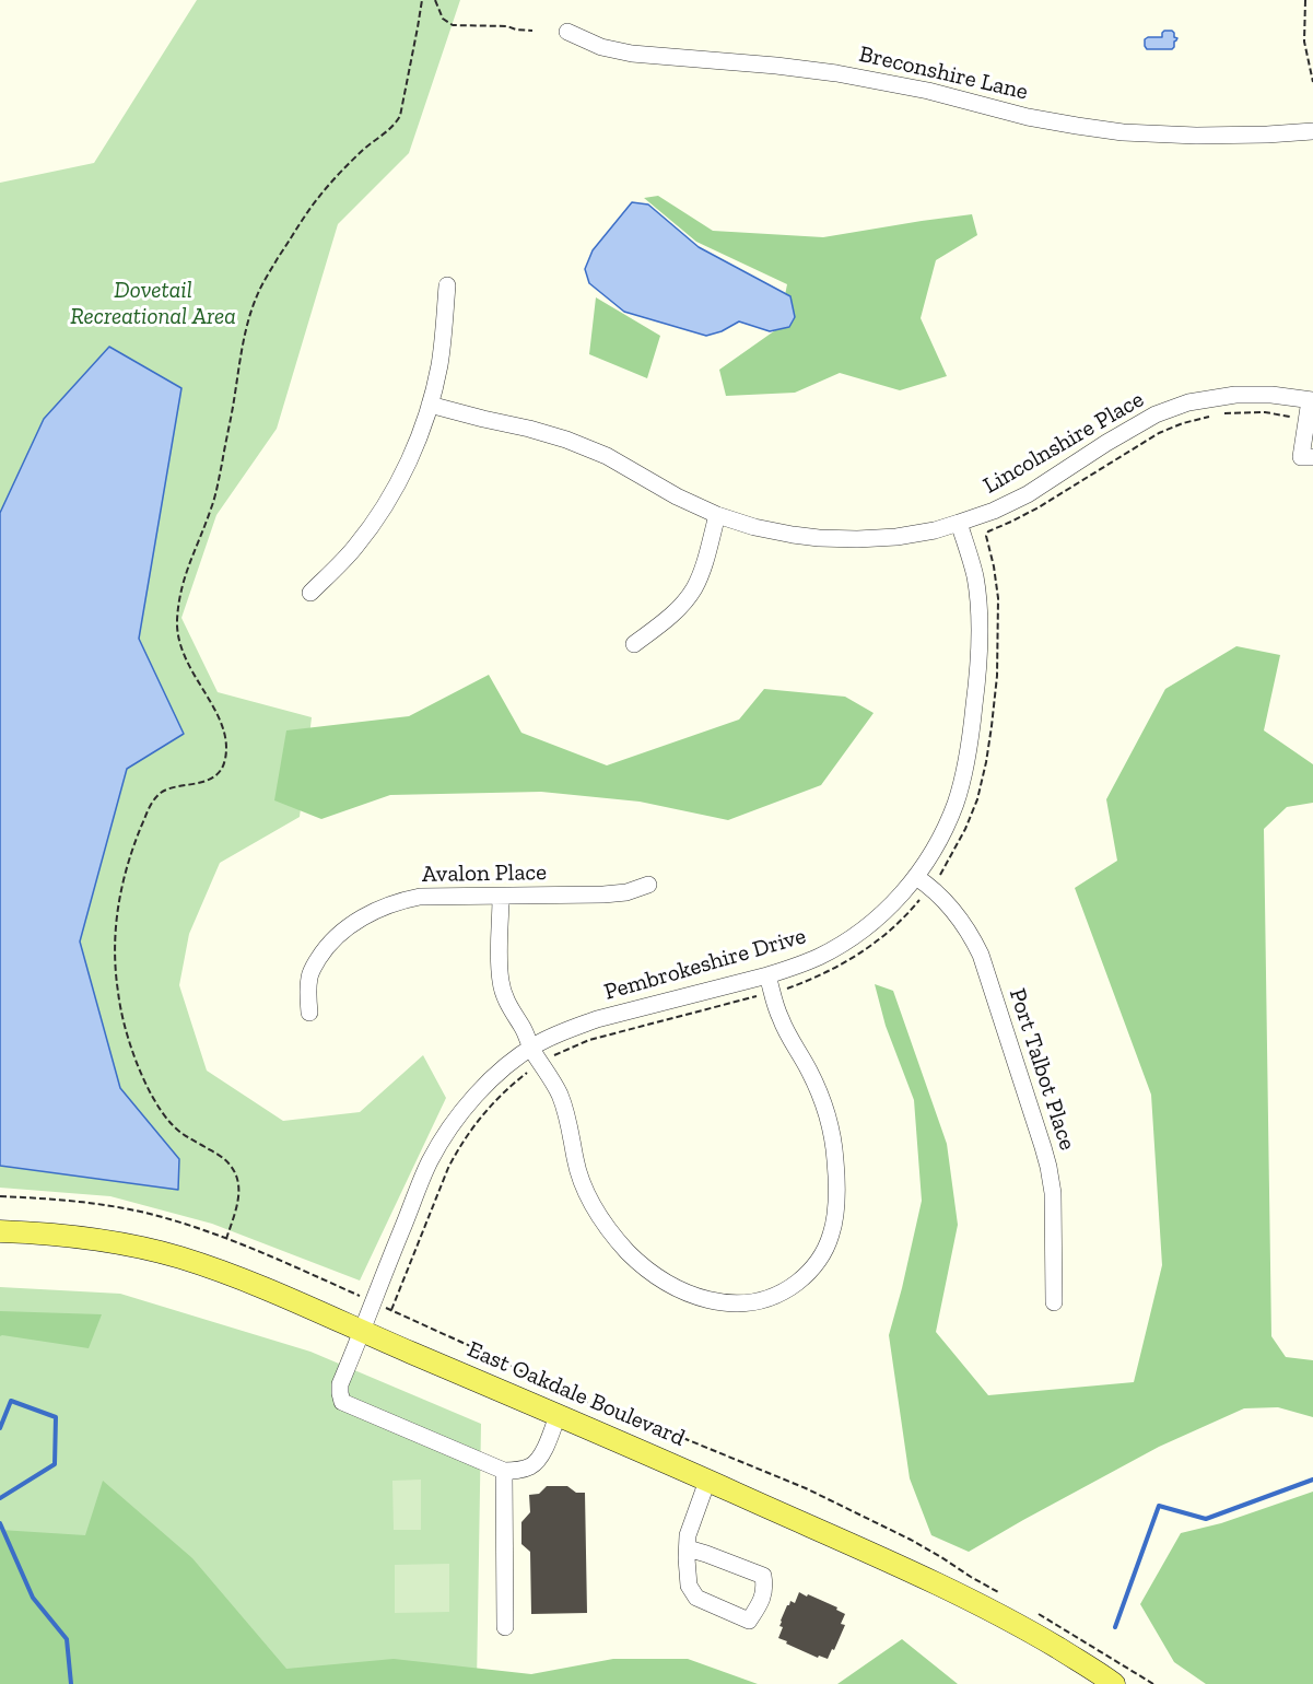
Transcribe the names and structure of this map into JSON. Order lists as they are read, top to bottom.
{
  "streets": {
    "main road": ["East Oakdale Boulevard"],
    "street": [
      "Breconshire Lane",
      "Lincolnshire Place",
      "Avalon Place",
      "Pembrokeshire Drive",
      "Port Talbot Place"
    ]
  },
  "crossings": [
    ["Lincolnshire Place", "Pembrokeshire Drive"],
    ["Pembrokeshire Drive", "Port Talbot Place"],
    ["Pembrokeshire Drive", "East Oakdale Boulevard"]
  ],
  "parks": ["Dovetail Recreational Area"]
}
